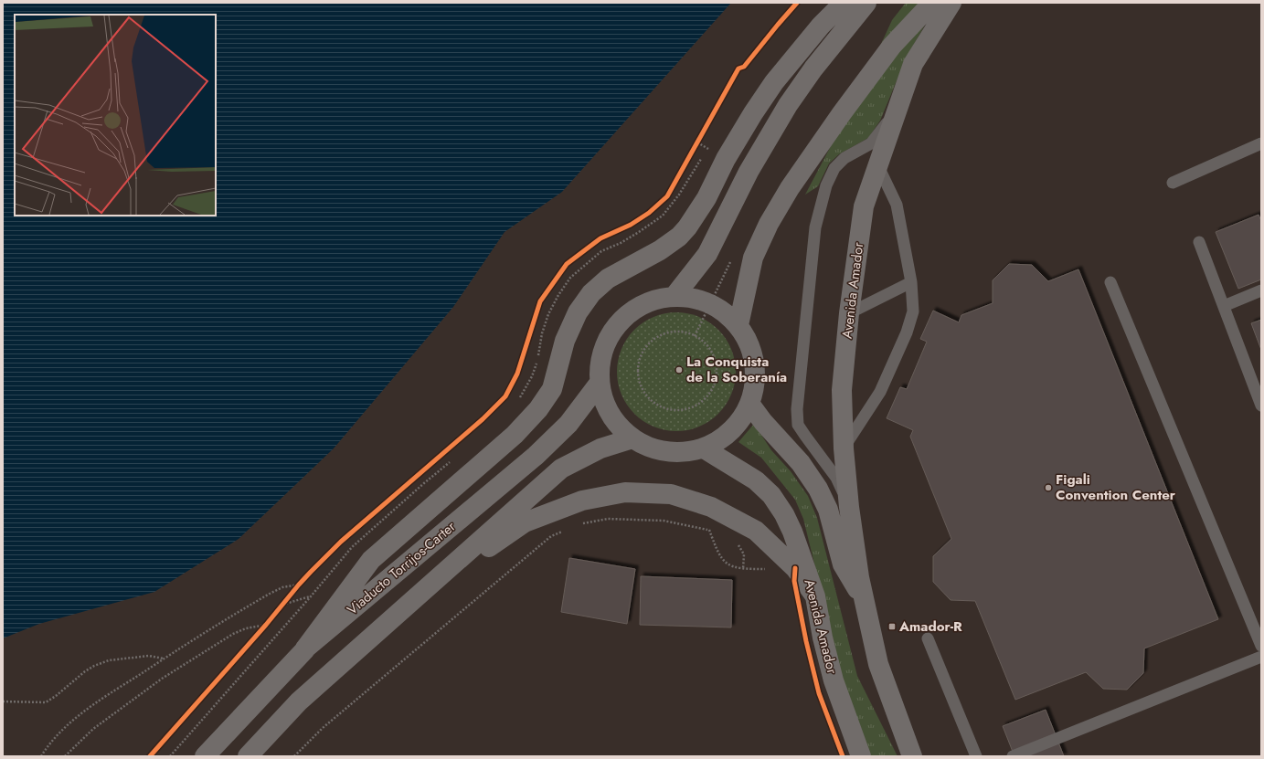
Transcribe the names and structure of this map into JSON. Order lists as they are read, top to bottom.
{
  "streets": {
    "main road": ["Avenida Amador", "Viaducto Torrijos-Carter"]
  },
  "places": {
    "other": ["La Conquista de la Soberanía", "Figali Convention Center"],
    "transit": ["Amador-R"]
  }
}
